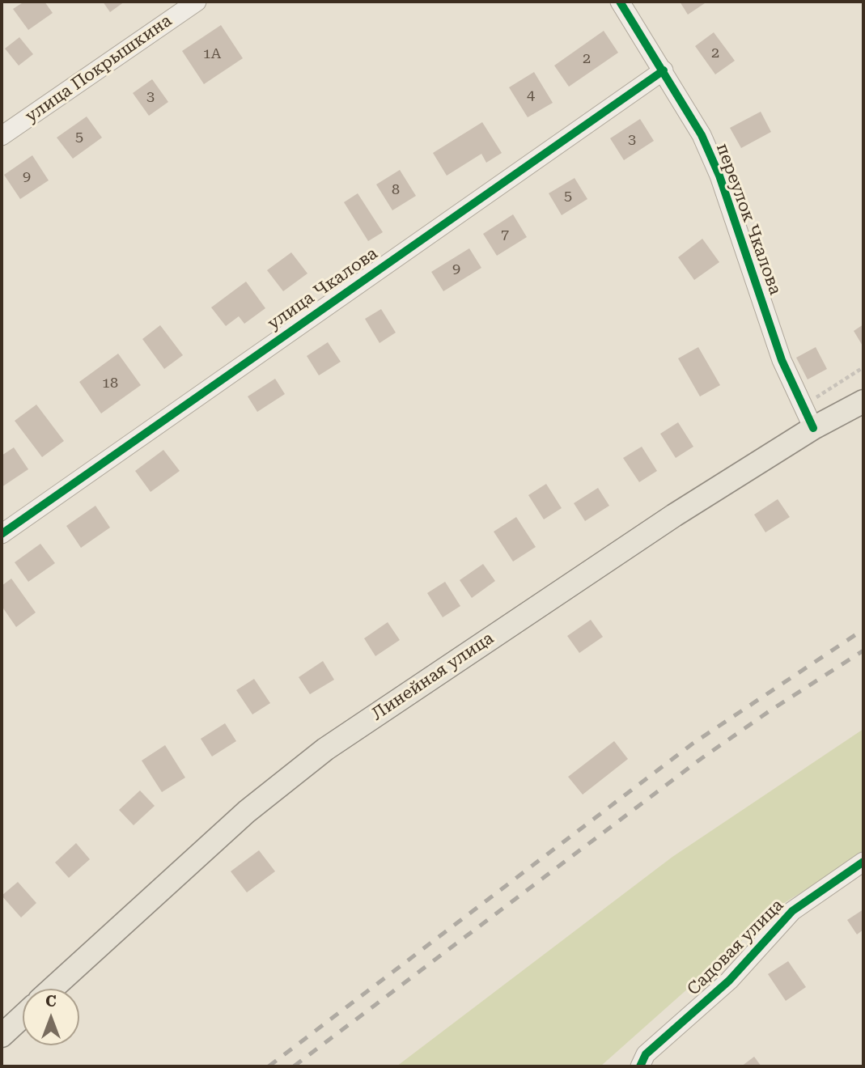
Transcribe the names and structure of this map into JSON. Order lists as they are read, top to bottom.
{
  "streets": {
    "main road": ["Линейная улица"],
    "street": [
      "улица Покрышкина",
      "переулок Чкалова",
      "улица Чкалова",
      "Садовая улица"
    ]
  },
  "crossings": [
    ["переулок Чкалова", "улица Чкалова"],
    ["переулок Чкалова", "Линейная улица"]
  ],
  "house_numbers": [
    "2",
    "1А",
    "2",
    "4",
    "3",
    "5",
    "3",
    "9",
    "8",
    "5",
    "7",
    "9",
    "18"
  ],
  "north": "top"
}
